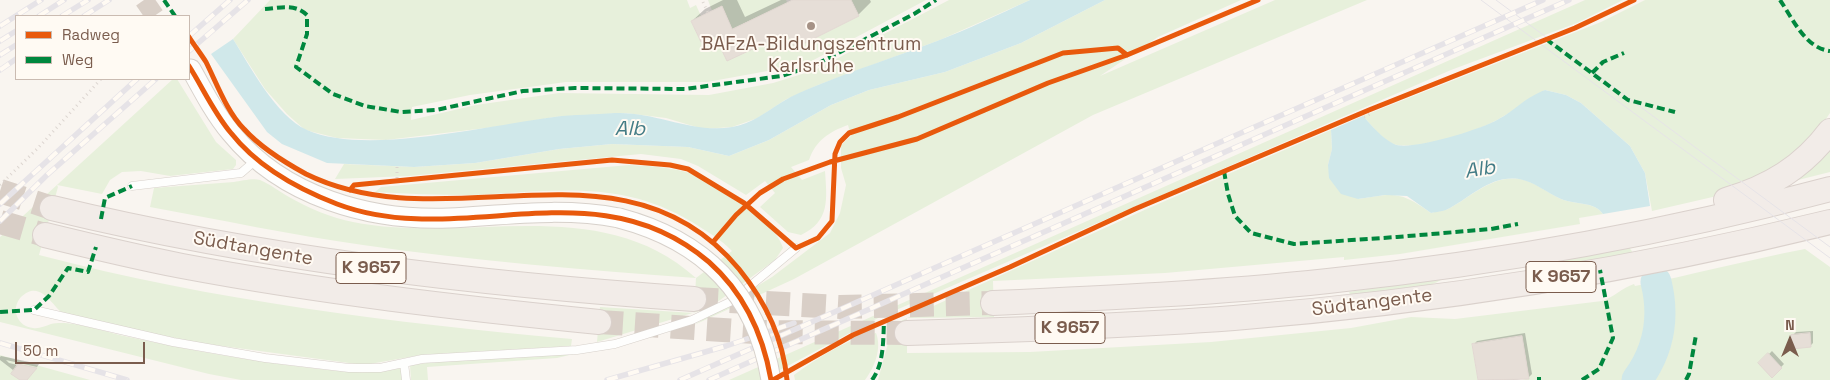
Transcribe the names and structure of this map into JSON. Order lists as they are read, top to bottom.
{
  "streets": {
    "highway": ["Südtangente", "K 9657"]
  },
  "water": ["Alb"],
  "places": ["BAFzA-Bildungszentrum Karlsruhe"],
  "legend": ["Radweg", "Weg"],
  "scale_bar": "50 m",
  "north": "top"
}
